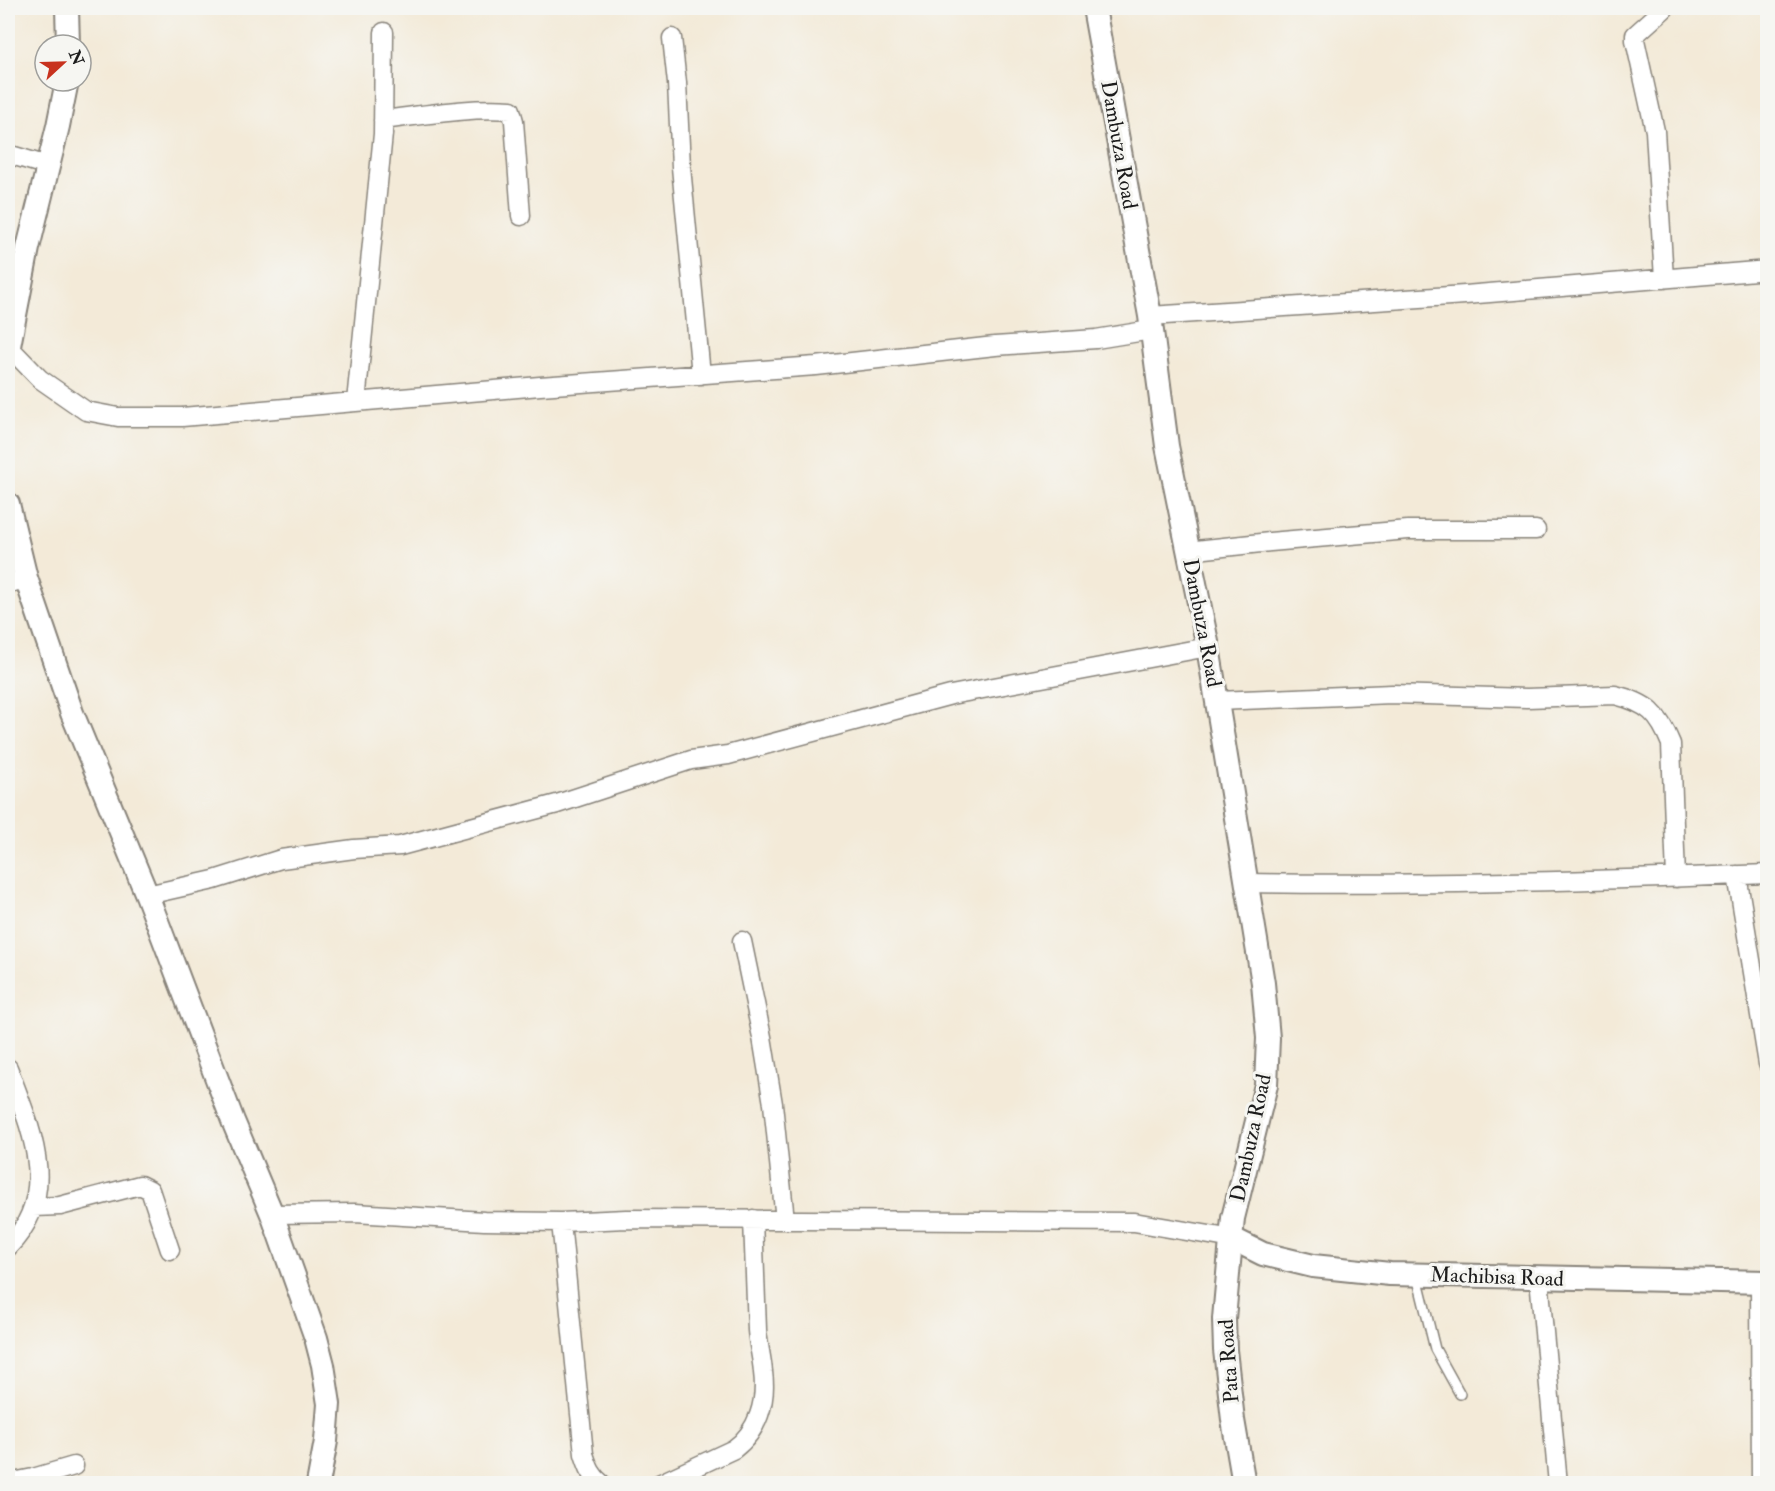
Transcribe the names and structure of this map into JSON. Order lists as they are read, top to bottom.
{
  "streets": {
    "street": ["Dambuza Road", "Machibisa Road", "Pata Road"]
  },
  "crossings": [
    ["Dambuza Road", "Machibisa Road"],
    ["Dambuza Road", "Pata Road"],
    ["Machibisa Road", "Pata Road"]
  ],
  "north": "right"
}
